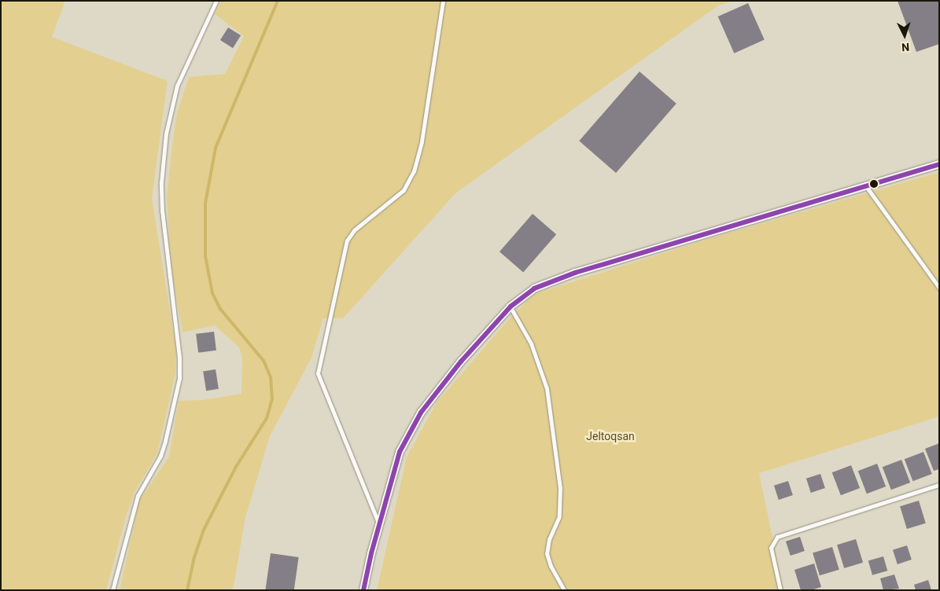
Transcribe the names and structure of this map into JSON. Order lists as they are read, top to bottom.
{
  "parks": ["Jeltoqsan"],
  "north": "bottom"
}
